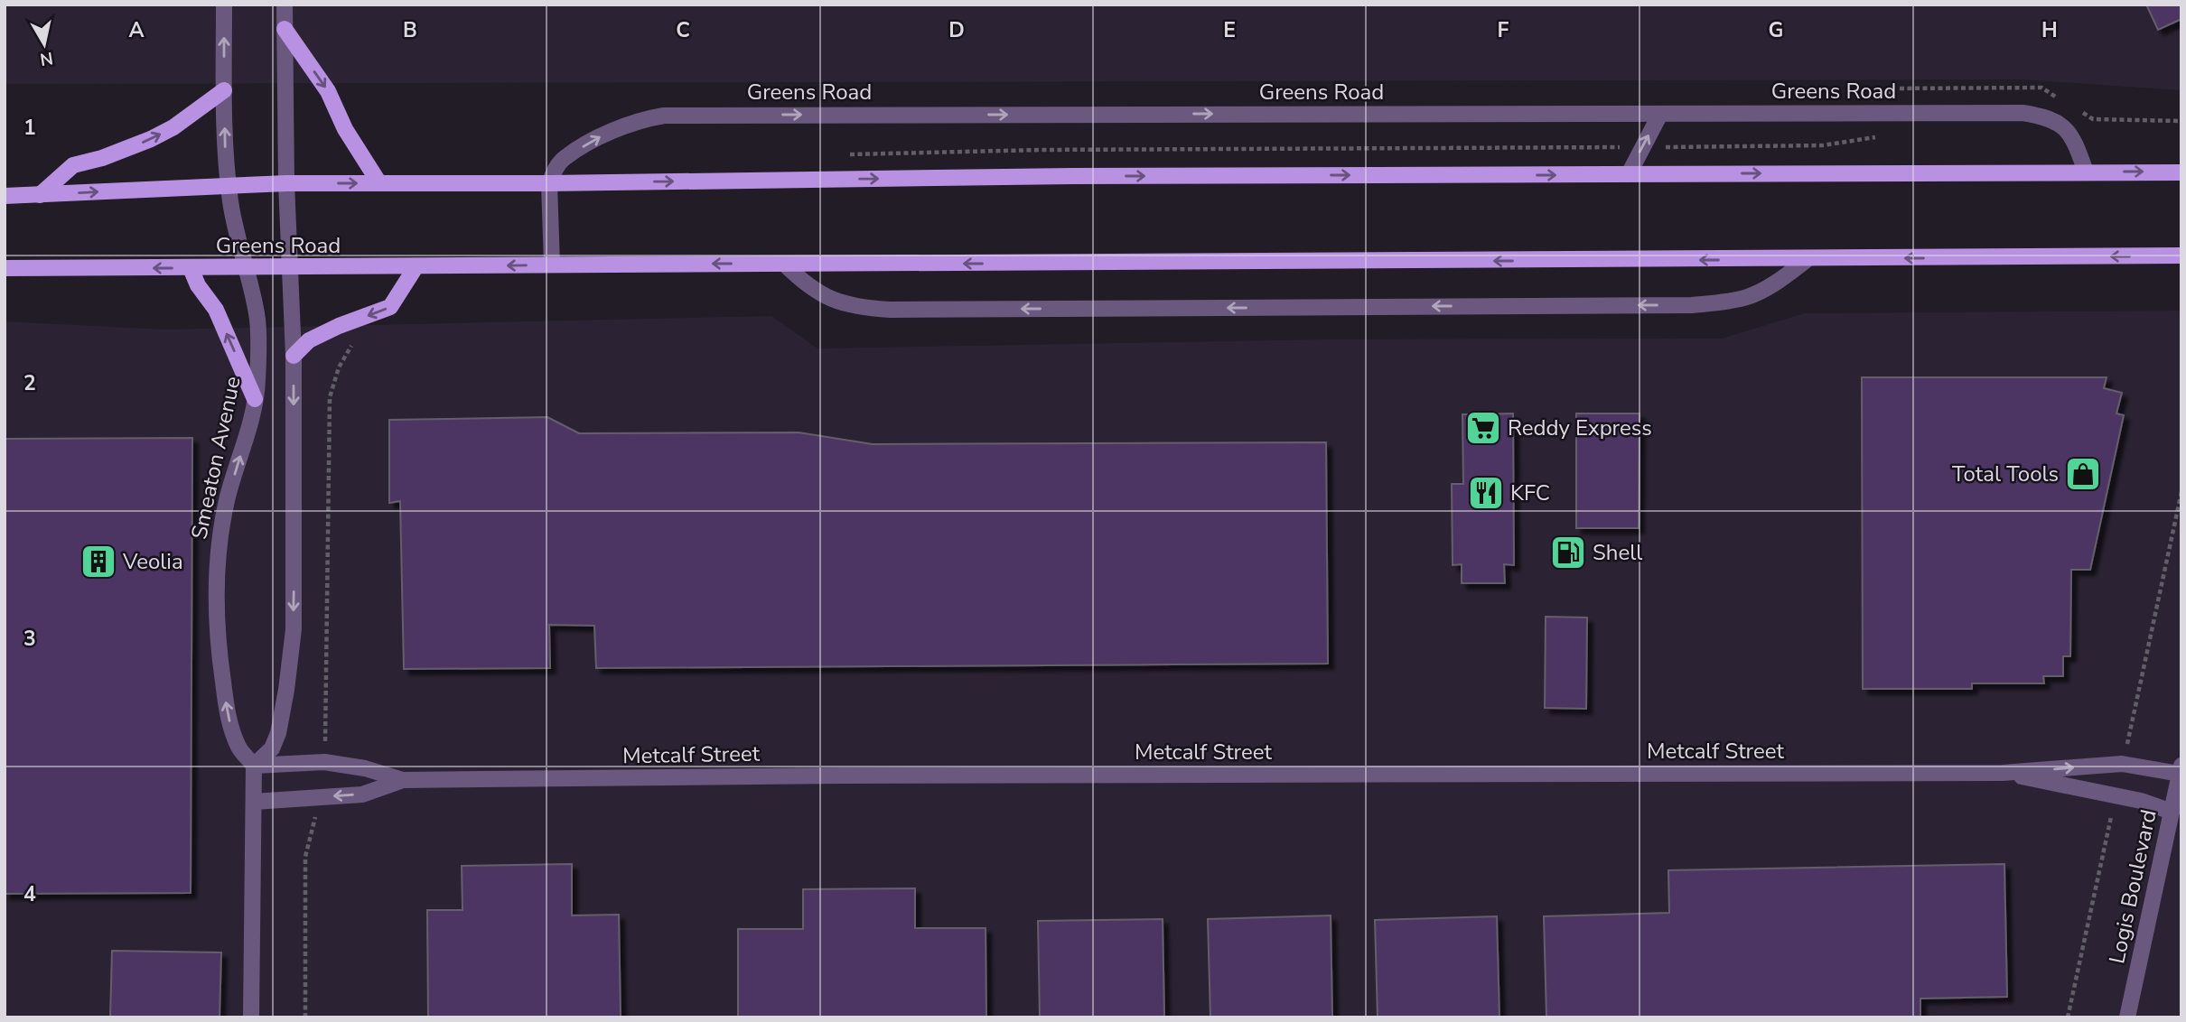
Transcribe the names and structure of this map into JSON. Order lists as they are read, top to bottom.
{
  "streets": {
    "main road": ["Greens Road"],
    "street": ["Smeaton Avenue", "Metcalf Street", "Logis Boulevard"]
  },
  "crossings": [
    ["Greens Road", "Smeaton Avenue"],
    ["Smeaton Avenue", "Metcalf Street"],
    ["Metcalf Street", "Logis Boulevard"]
  ],
  "places": {
    "supermarket": ["Reddy Express"],
    "shop": ["Total Tools"],
    "restaurant": ["KFC"],
    "fuel station": ["Shell"],
    "building": ["Veolia"]
  },
  "north": "bottom",
  "grid": {
    "columns": [
      "A",
      "B",
      "C",
      "D",
      "E",
      "F",
      "G",
      "H"
    ],
    "rows": [
      "1",
      "2",
      "3",
      "4"
    ]
  }
}
